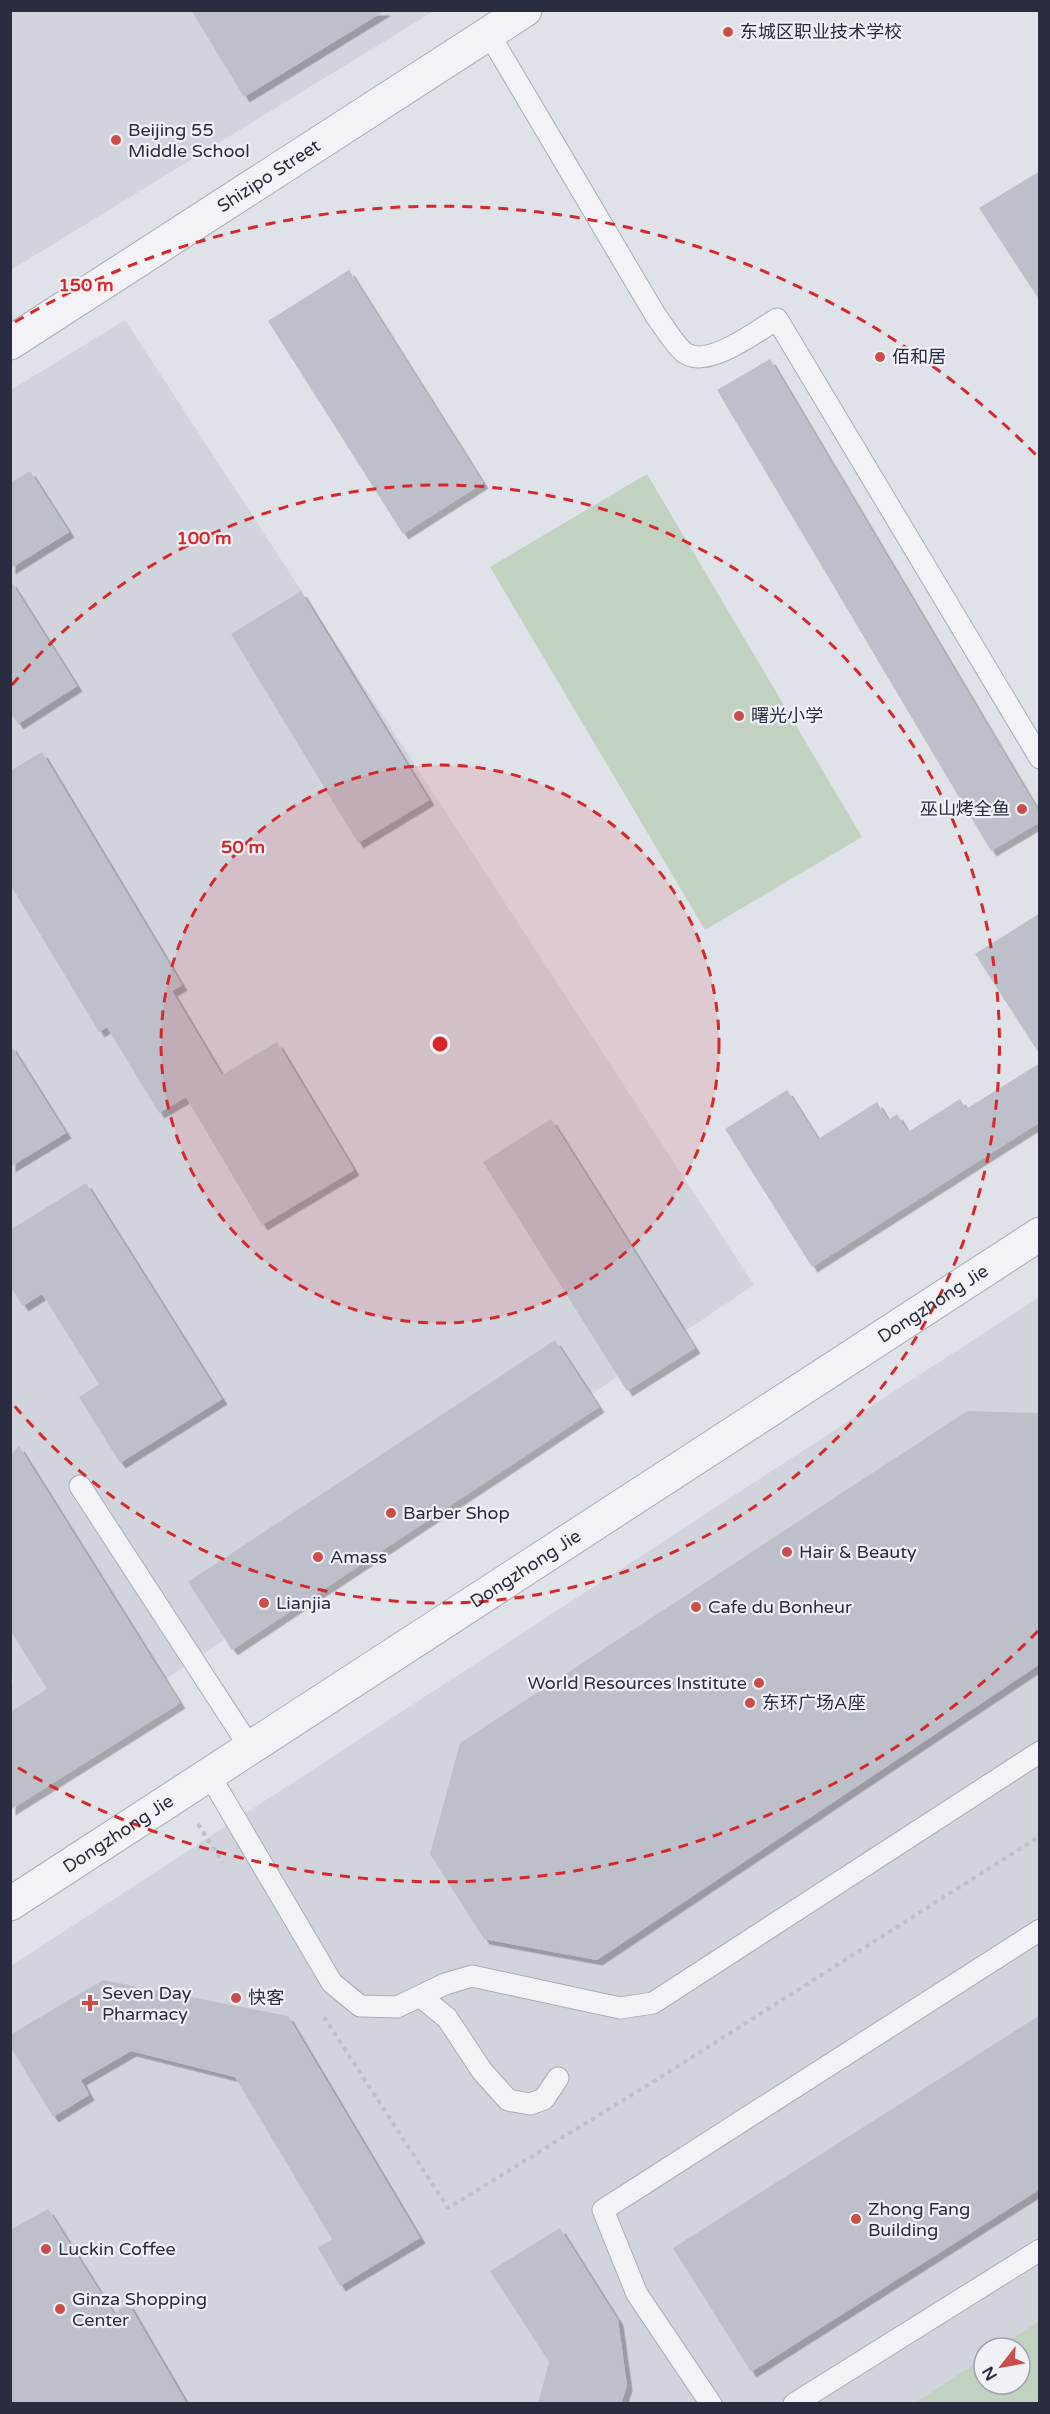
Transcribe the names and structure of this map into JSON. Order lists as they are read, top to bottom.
{
  "streets": {
    "street": ["Shizipo Street", "Dongzhong Jie"]
  },
  "places": {
    "other": [
      "东城区职业技术学校",
      "Beijing 55 Middle School",
      "佰和居",
      "曙光小学",
      "巫山烤全鱼",
      "Barber Shop",
      "Hair & Beauty",
      "Amass",
      "Lianjia",
      "Cafe du Bonheur",
      "World Resources Institute",
      "东环广场A座",
      "快客",
      "Zhong Fang Building",
      "Luckin Coffee",
      "Ginza Shopping Center"
    ],
    "health": ["Seven Day Pharmacy"]
  },
  "north": "bottom left",
  "rings": ["150 m", "100 m", "50 m"]
}
